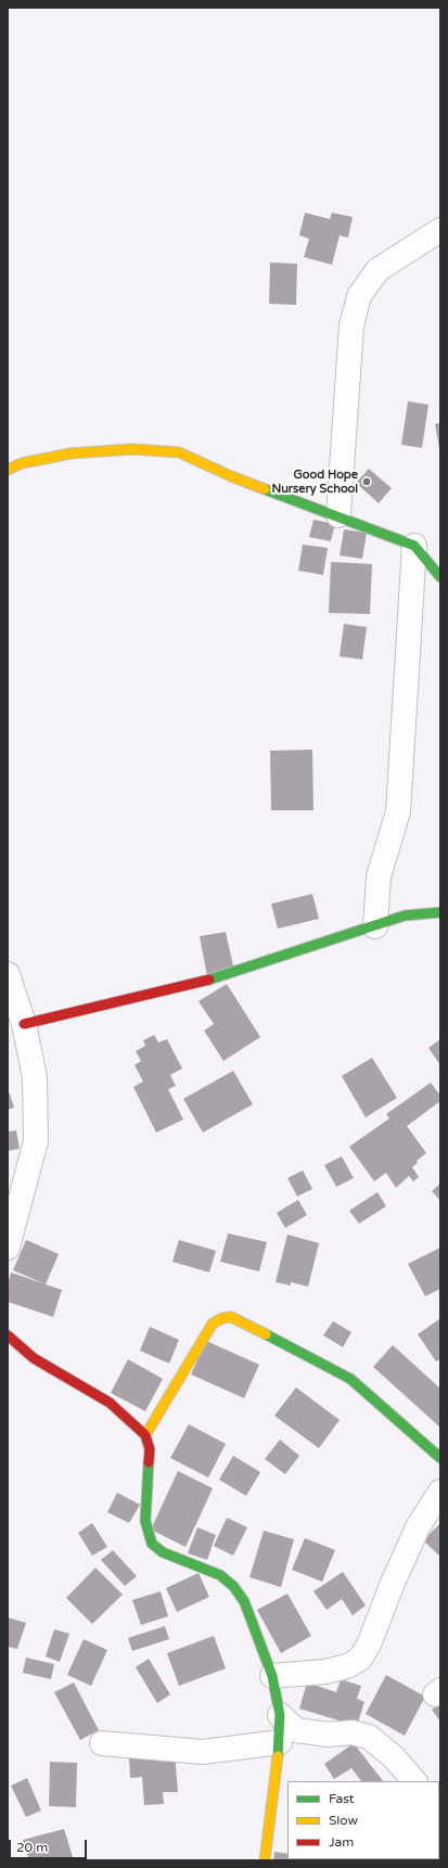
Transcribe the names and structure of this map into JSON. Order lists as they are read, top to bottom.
{
  "places": ["Good Hope Nursery School"],
  "legend": ["Fast", "Slow", "Jam"],
  "scale_bar": "20 m"
}
